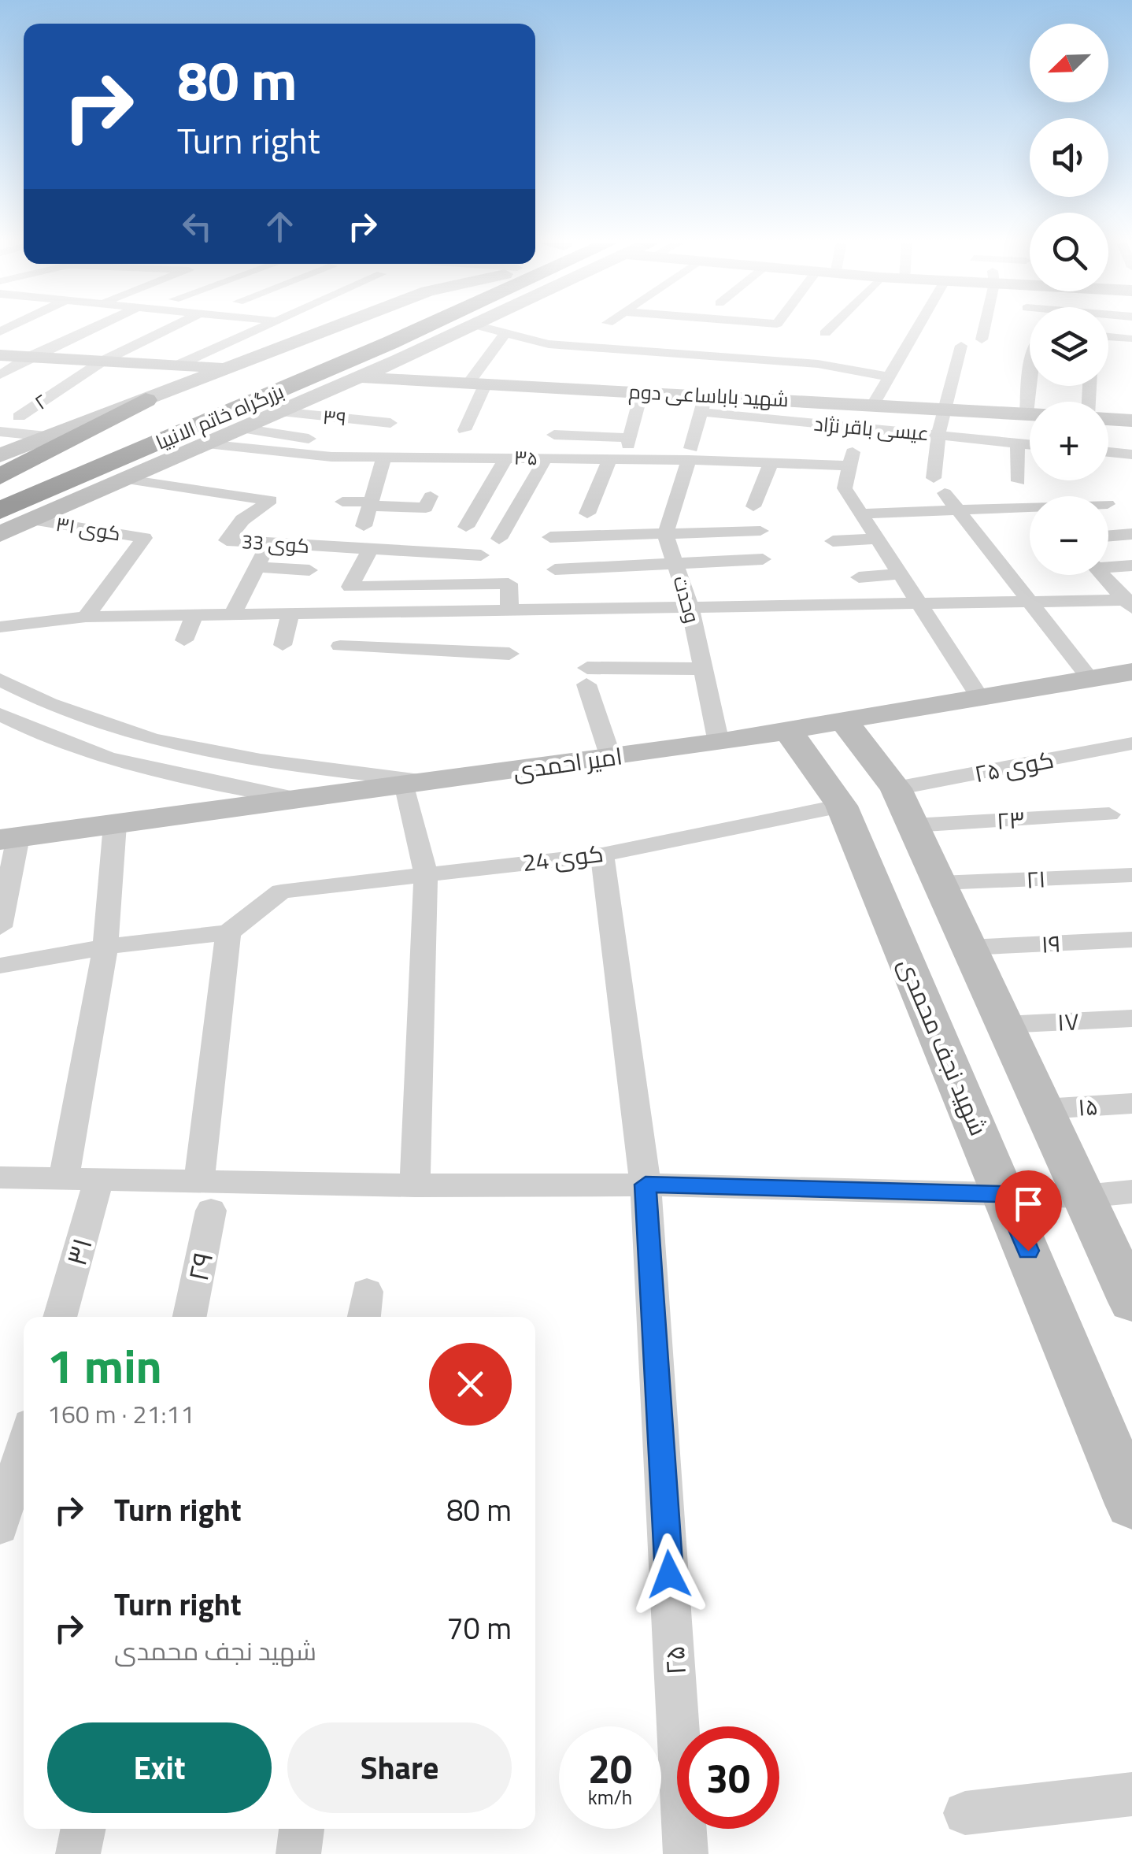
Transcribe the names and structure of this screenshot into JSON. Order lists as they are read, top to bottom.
{
  "streets": {
    "highway": ["بزرگراه خاتم الانبیا"],
    "main road": ["شهید باباساعی دوم", "امیر احمدی", "شهید نجف محمدی"],
    "street": [
      "۲",
      "۳۹",
      "عیسی باقر نژاد",
      "۳۵",
      "کوی ۳۱",
      "کوی 33",
      "وحدت",
      "کوی ۲۵",
      "۲۳",
      "کوی 24",
      "۲۱",
      "۱۹",
      "۱۷",
      "۱۵",
      "۳۱",
      "۲۹",
      "۲۵"
    ]
  },
  "crossings": [
    ["شهید باباساعی دوم", "عیسی باقر نژاد"],
    ["بزرگراه خاتم الانبیا", "کوی ۳۱"],
    ["عیسی باقر نژاد", "۳۵"],
    ["وحدت", "امیر احمدی"],
    ["امیر احمدی", "شهید نجف محمدی"],
    ["کوی 24", "شهید نجف محمدی"],
    ["کوی 24", "۲۵"]
  ],
  "north": "bottom left",
  "page": {
    "map_buttons": ["+", "−"],
    "turn": ["80 m", "Turn right"],
    "heading": ["1 min", "160 m · 21:11"],
    "list": [
      {
        "name": "Turn right",
        "value": "80 m"
      },
      {
        "name": "Turn right",
        "note": "شهید نجف محمدی",
        "value": "70 m"
      }
    ],
    "buttons": ["Exit", "Share"],
    "speed": "20 km/h",
    "limit": "30"
  }
}
